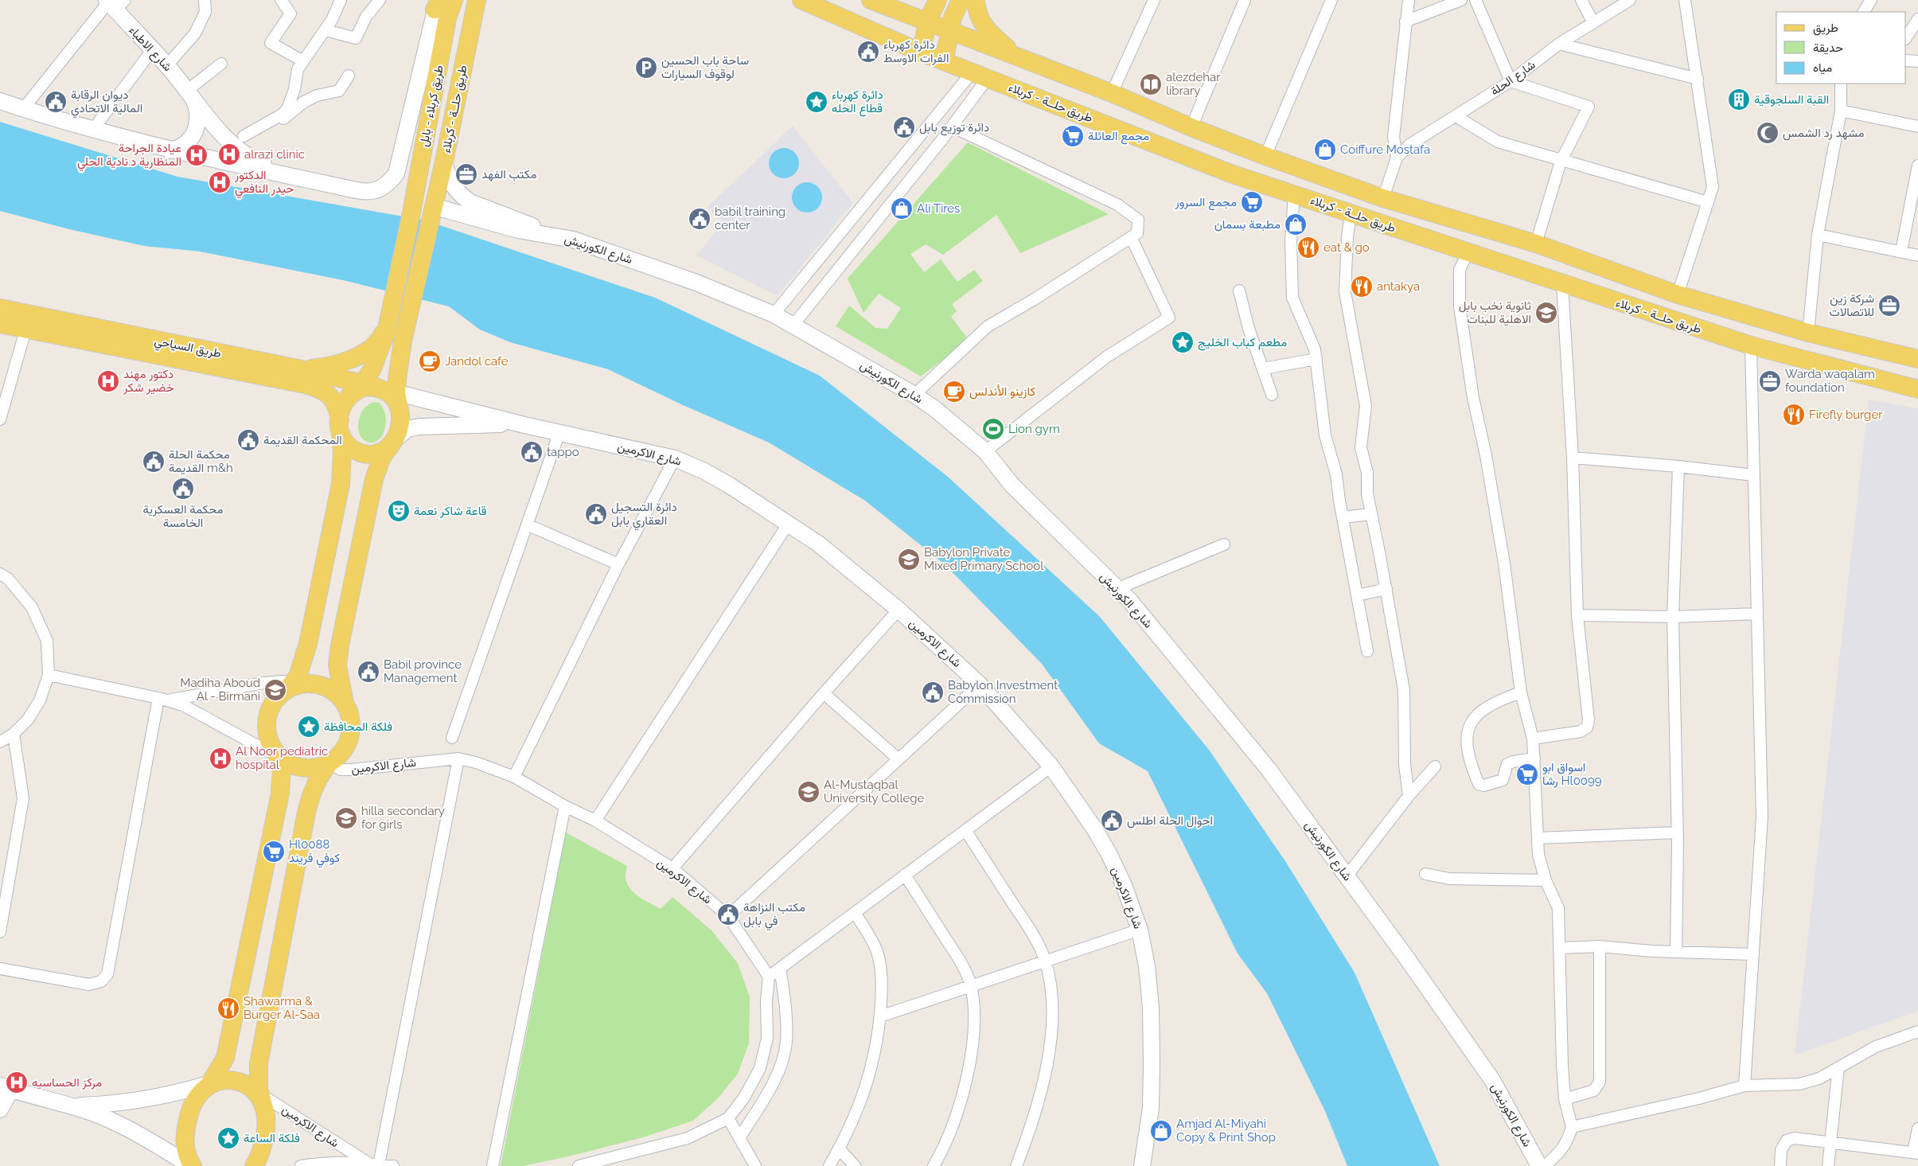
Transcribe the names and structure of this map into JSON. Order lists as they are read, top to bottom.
{
  "streets": {
    "main road": ["طريق حلــة - كربلاء", "طريق كربلاء - بابل", "طريق السياحي"],
    "street": [
      "شارع الاطباء",
      "شارع الحلة",
      "شارع الكورنيش",
      "شارع الاكرمين"
    ]
  },
  "crossings": [
    ["طريق حلــة - كربلاء", "شارع الكورنيش"],
    ["طريق حلــة - كربلاء", "طريق السياحي"],
    ["طريق حلــة - كربلاء", "شارع الاكرمين"],
    ["طريق السياحي", "شارع الاكرمين"]
  ],
  "places": {
    "public building": [
      "دائرة كهرباء الفرات الاوسط",
      "ديوان الرقابة المالية الاتحادي",
      "دائرة توزيع بابل",
      "babil training center",
      "المحكمة القديمة",
      "tappo",
      "محكمة الحلة القديمة m&h",
      "محكمة العسكرية الخامسة",
      "دائرة التسجيل العقاري بابل",
      "Babil province Management",
      "Babylon Investment Commission",
      "احوال الحلة اطلس",
      "مكتب النزاهة في بابل"
    ],
    "parking": ["ساحة باب الحسين لوقوف السيارات"],
    "library": ["alezdehar library"],
    "building": ["القبة السلجوقية"],
    "place": [
      "دائرة كهرباء قطاع الحله",
      "مطعم كباب الخليج",
      "فلكة المحافظة",
      "فلكة الساعة"
    ],
    "mosque": ["مشهد رد الشمس"],
    "supermarket": [
      "مجمع العائلة",
      "مجمع السرور",
      "اسواق ابو رشا Hl0099",
      "Hl0088 كوفي فريند"
    ],
    "shop": [
      "Coiffure Mostafa",
      "Ali Tires",
      "مطبعة بسمان",
      "Amjad Al-Miyahi Copy & Print Shop"
    ],
    "hospital": [
      "alrazi clinic",
      "عيادة الجراحة المنظارية د.نادية الحلي",
      "الدكتور حيدر النافعي",
      "دكتور مهند خضير شكر",
      "Al Noor pediatric hospital",
      "مركز الحساسيه"
    ],
    "office": ["مكتب الفهد", "شركة زين للاتصالات", "Warda waqalam foundation"],
    "restaurant": [
      "eat & go",
      "antakya",
      "Firefly burger",
      "Shawarma & Burger Al-Saa"
    ],
    "school or university": [
      "ثانوية نخب بابل الاهلية للبنات",
      "Babylon Private Mixed Primary School",
      "Madiha Aboud Al - Birmani",
      "Al-Mustaqbal University College",
      "hilla secondary for girls"
    ],
    "cafe": ["Jandol cafe", "كازينو الأندلس"],
    "sports": ["Lion gym"],
    "theatre": ["قاعة شاكر نعمة"]
  },
  "legend": ["طريق", "حديقة", "مياه"]
}
